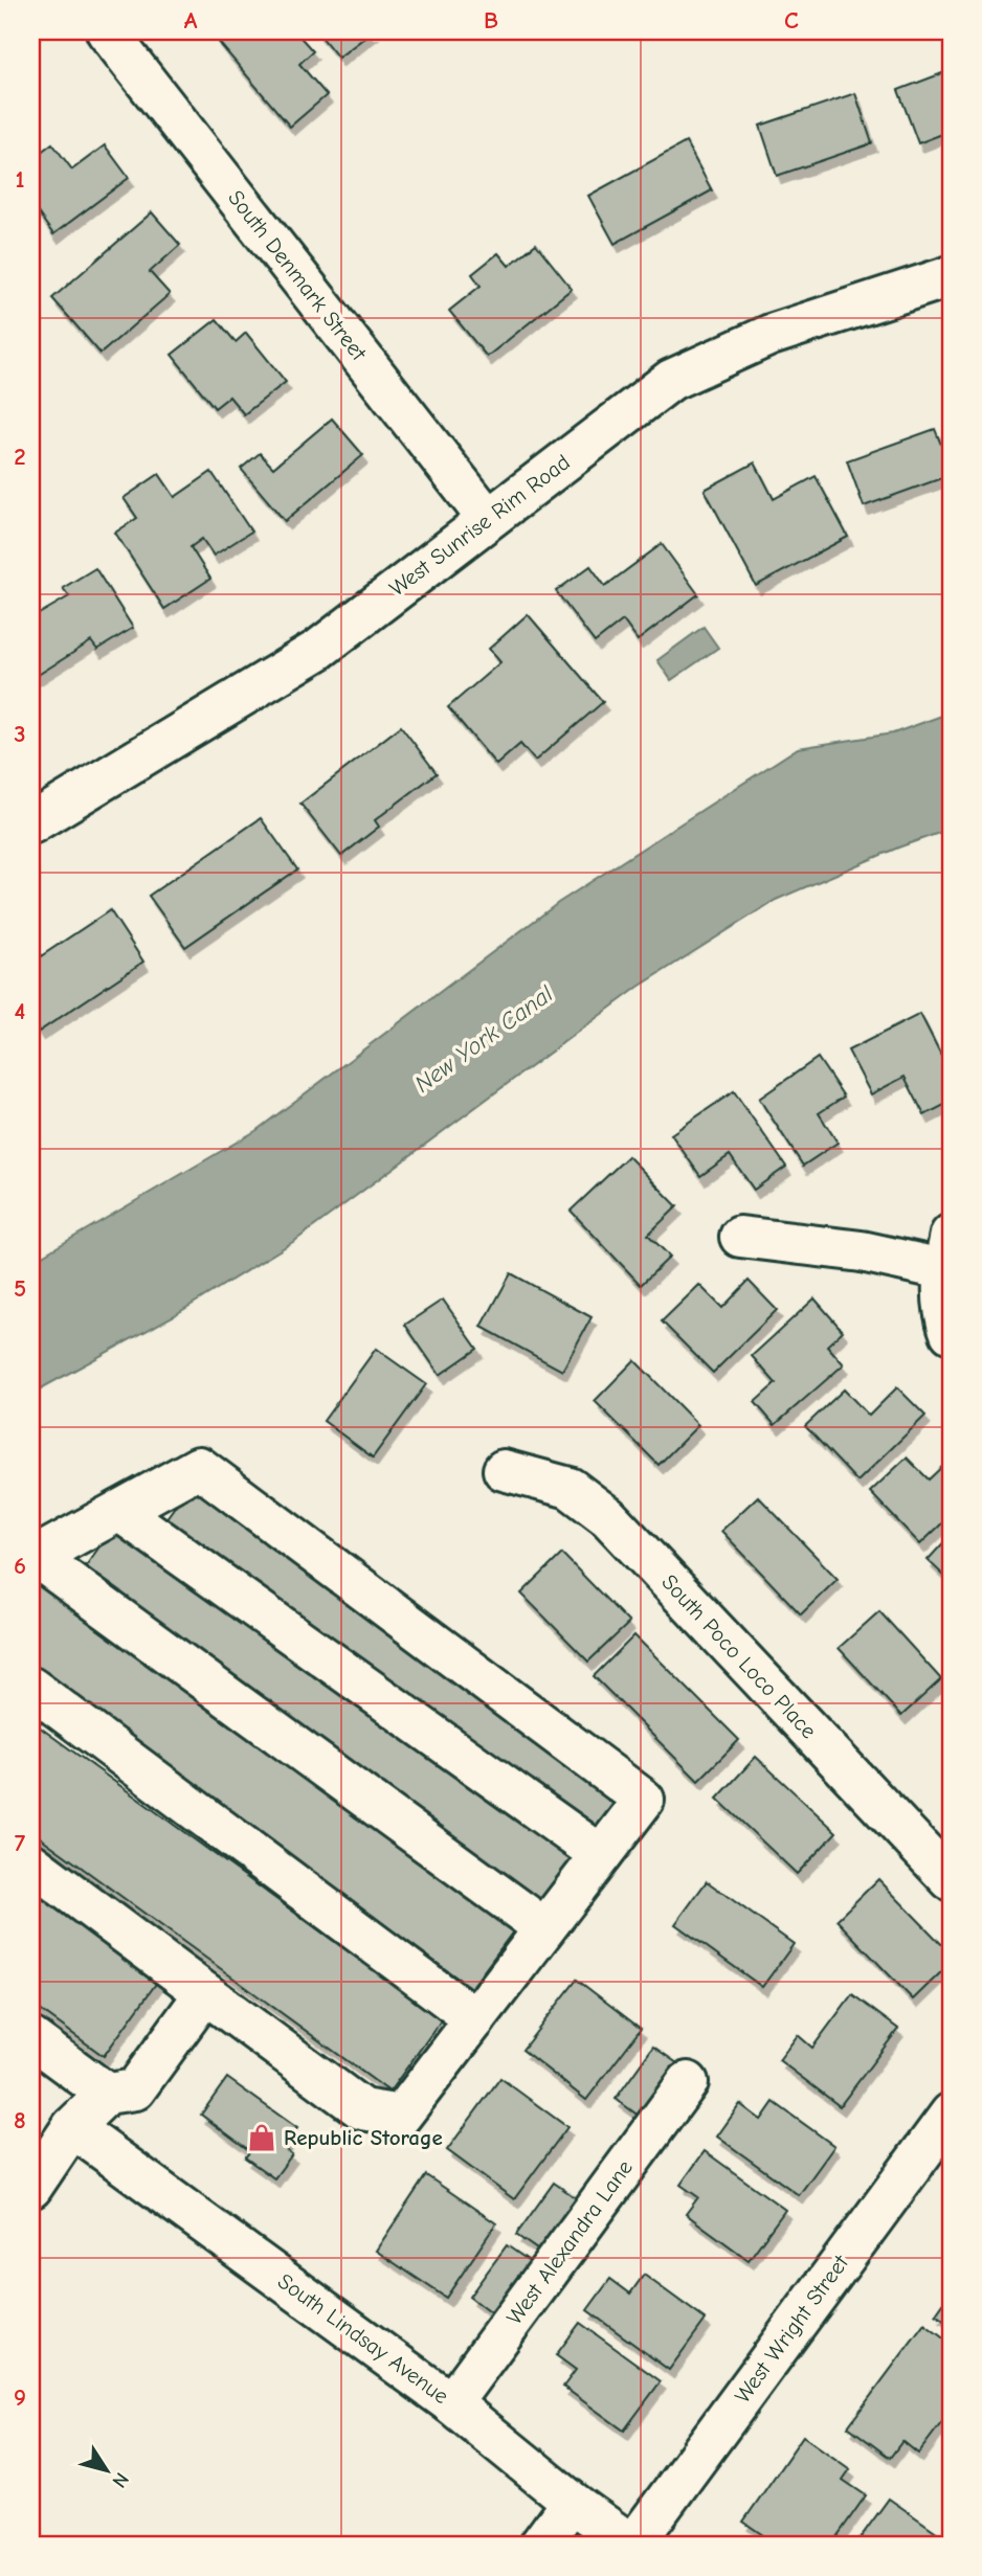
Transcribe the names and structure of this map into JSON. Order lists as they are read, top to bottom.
{
  "streets": {
    "street": [
      "South Denmark Street",
      "West Sunrise Rim Road",
      "South Poco Loco Place",
      "West Alexandra Lane",
      "West Wright Street",
      "South Lindsay Avenue"
    ]
  },
  "crossings": [
    ["South Denmark Street", "West Sunrise Rim Road"],
    ["West Alexandra Lane", "South Lindsay Avenue"],
    ["West Wright Street", "South Lindsay Avenue"]
  ],
  "water": ["New York Canal"],
  "places": {
    "shop": ["Republic Storage"]
  },
  "north": "bottom right",
  "grid": {
    "columns": ["A", "B", "C"],
    "rows": [
      "1",
      "2",
      "3",
      "4",
      "5",
      "6",
      "7",
      "8",
      "9"
    ]
  }
}
